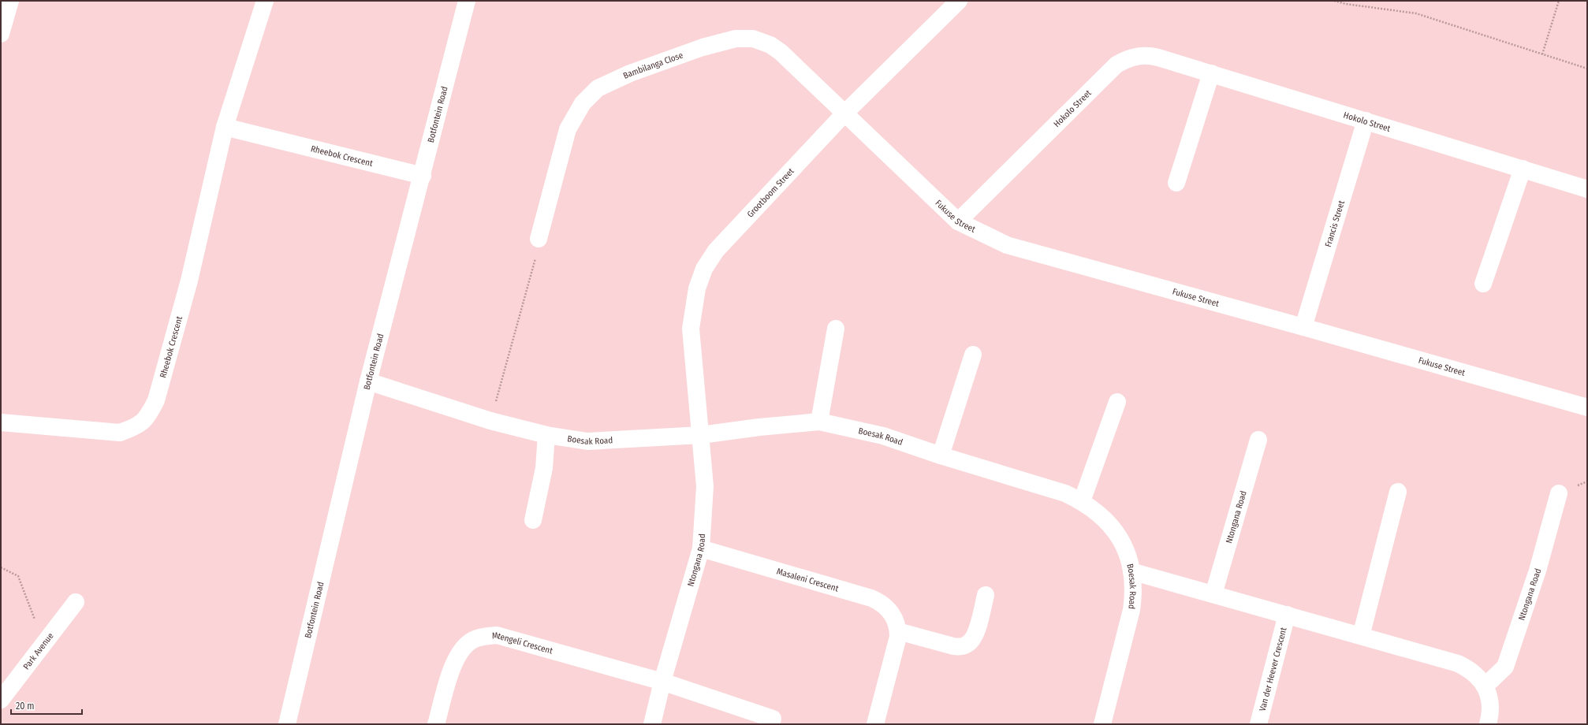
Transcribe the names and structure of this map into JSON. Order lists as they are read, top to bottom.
{
  "streets": {
    "street": [
      "Bambilanga Close",
      "Hokolo Street",
      "Botfontein Road",
      "Rheebok Crescent",
      "Grootboom Street",
      "Fukuse Street",
      "Francis Street",
      "Boesak Road",
      "Ntongana Road",
      "Masaleni Crescent",
      "Mtengeli Crescent",
      "Park Avenue",
      "Van der Heever Crescent"
    ]
  },
  "crossings": [
    ["Bambilanga Close", "Grootboom Street"],
    ["Bambilanga Close", "Fukuse Street"],
    ["Hokolo Street", "Fukuse Street"],
    ["Hokolo Street", "Francis Street"],
    ["Botfontein Road", "Rheebok Crescent"],
    ["Botfontein Road", "Boesak Road"],
    ["Grootboom Street", "Fukuse Street"],
    ["Grootboom Street", "Boesak Road"],
    ["Grootboom Street", "Ntongana Road"],
    ["Fukuse Street", "Francis Street"],
    ["Boesak Road", "Ntongana Road"],
    ["Ntongana Road", "Masaleni Crescent"],
    ["Ntongana Road", "Mtengeli Crescent"]
  ],
  "scale_bar": "20 m"
}
